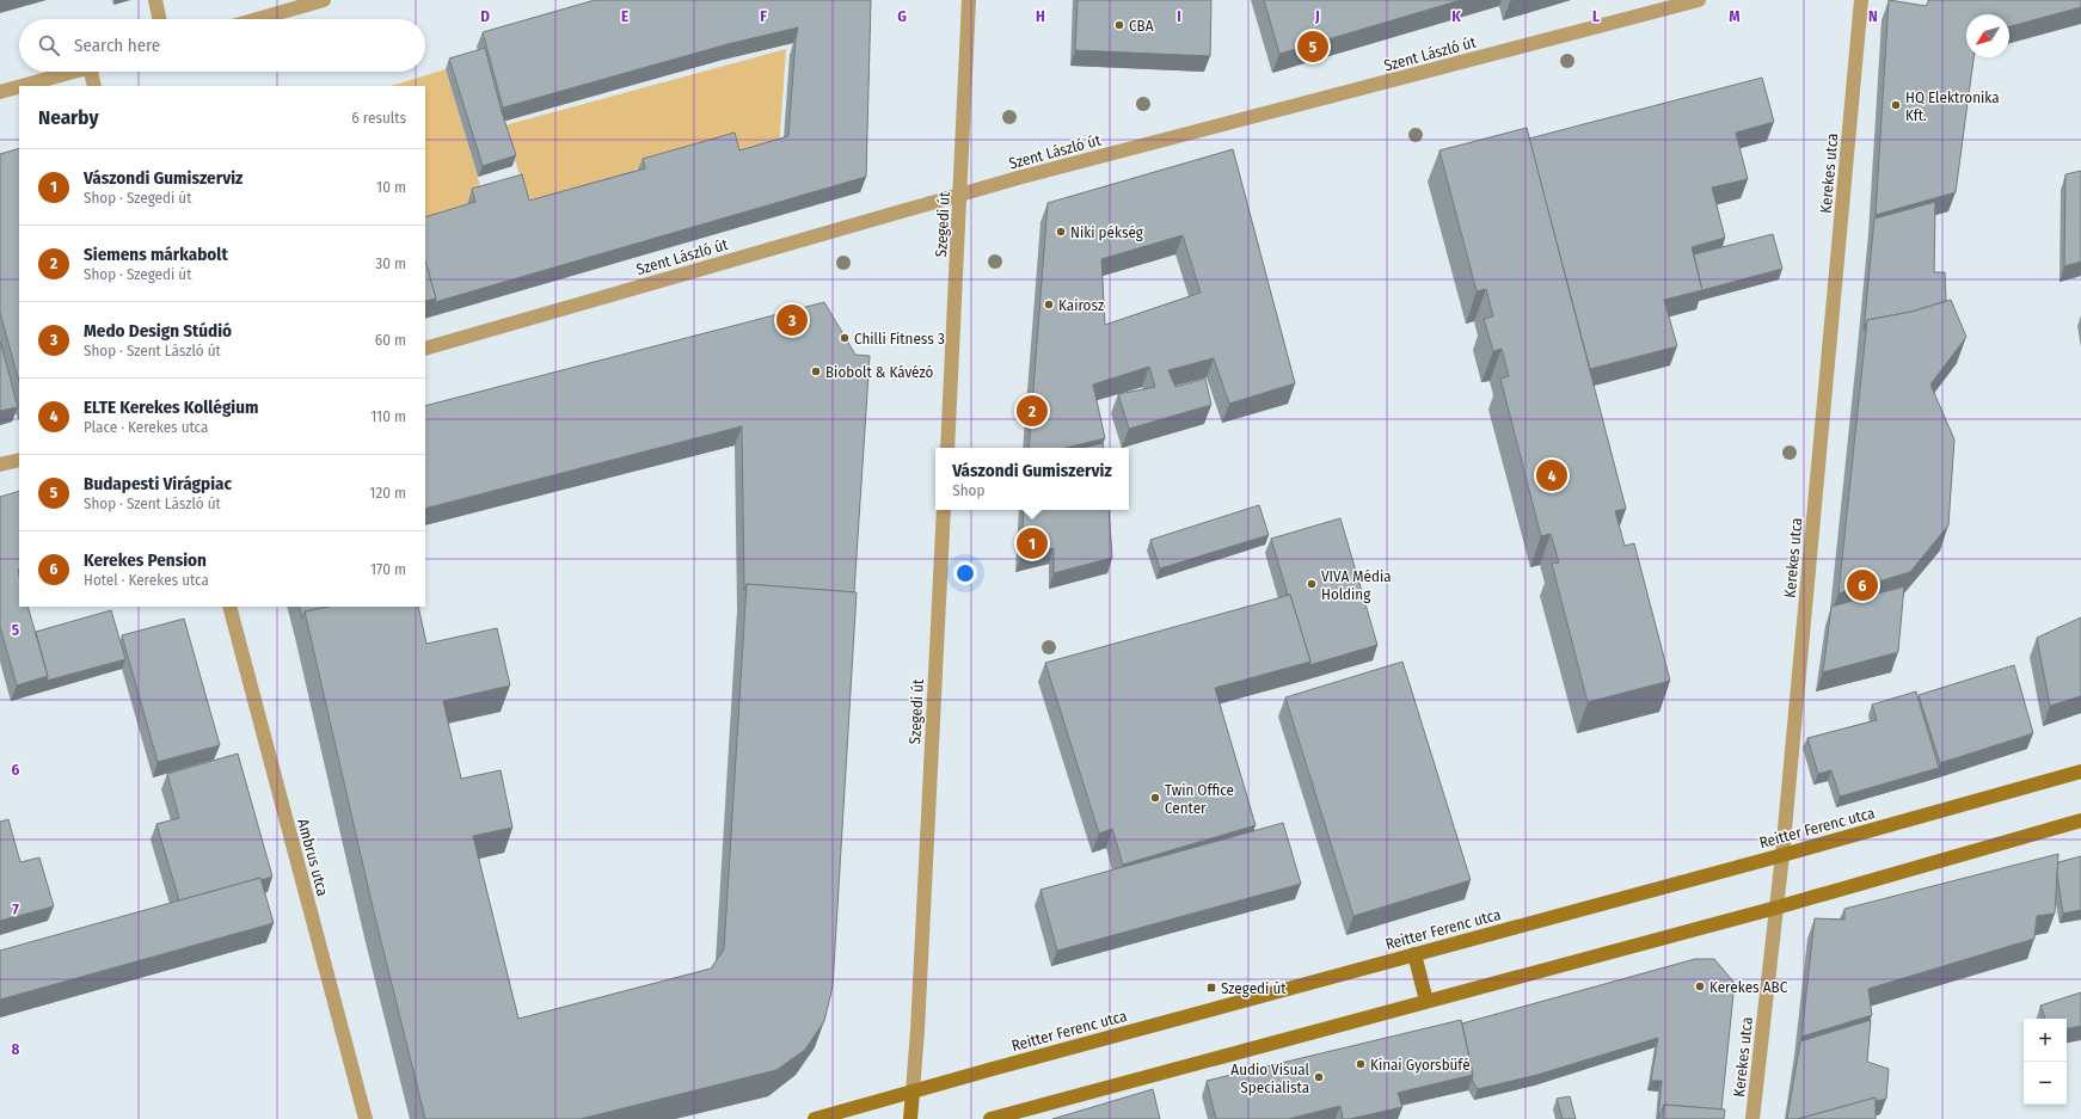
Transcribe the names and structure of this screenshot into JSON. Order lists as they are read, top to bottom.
{
  "streets": {
    "street": [
      "Szent László út",
      "Kerekes utca",
      "Szegedi út",
      "Reitter Ferenc utca",
      "Ambrus utca"
    ]
  },
  "crossings": [
    ["Szent László út", "Szegedi út"],
    ["Kerekes utca", "Reitter Ferenc utca"],
    ["Szegedi út", "Reitter Ferenc utca"]
  ],
  "places": {
    "other": [
      "CBA",
      "HQ Elektronika Kft.",
      "Niki pékség",
      "Kairosz",
      "Chilli Fitness 3",
      "Biobolt & Kávézó",
      "VIVA Média Holding",
      "Twin Office Center",
      "Kerekes ABC",
      "Kínai Gyorsbüfé",
      "Audio Visual Specialista"
    ],
    "transit": ["Szegedi út"]
  },
  "north": "bottom left",
  "page": {
    "search": "Search here",
    "pins": [
      "5",
      "3",
      "2",
      "4",
      "1",
      "6"
    ],
    "heading": ["Nearby", "6 results"],
    "list": [
      {
        "mark": "1",
        "name": "Vászondi Gumiszerviz",
        "note": "Shop · Szegedi út",
        "value": "10 m"
      },
      {
        "mark": "2",
        "name": "Siemens márkabolt",
        "note": "Shop · Szegedi út",
        "value": "30 m"
      },
      {
        "mark": "3",
        "name": "Medo Design Stúdió",
        "note": "Shop · Szent László út",
        "value": "60 m"
      },
      {
        "mark": "4",
        "name": "ELTE Kerekes Kollégium",
        "note": "Place · Kerekes utca",
        "value": "110 m"
      },
      {
        "mark": "5",
        "name": "Budapesti Virágpiac",
        "note": "Shop · Szent László út",
        "value": "120 m"
      },
      {
        "mark": "6",
        "name": "Kerekes Pension",
        "note": "Hotel · Kerekes utca",
        "value": "170 m"
      }
    ],
    "popup": ["Vászondi Gumiszerviz", "Shop"],
    "map_buttons": ["+", "−"]
  },
  "grid": {
    "columns": [
      "D",
      "E",
      "F",
      "G",
      "H",
      "I",
      "J",
      "K",
      "L",
      "M",
      "N"
    ],
    "rows": [
      "5",
      "6",
      "7",
      "8"
    ]
  }
}
